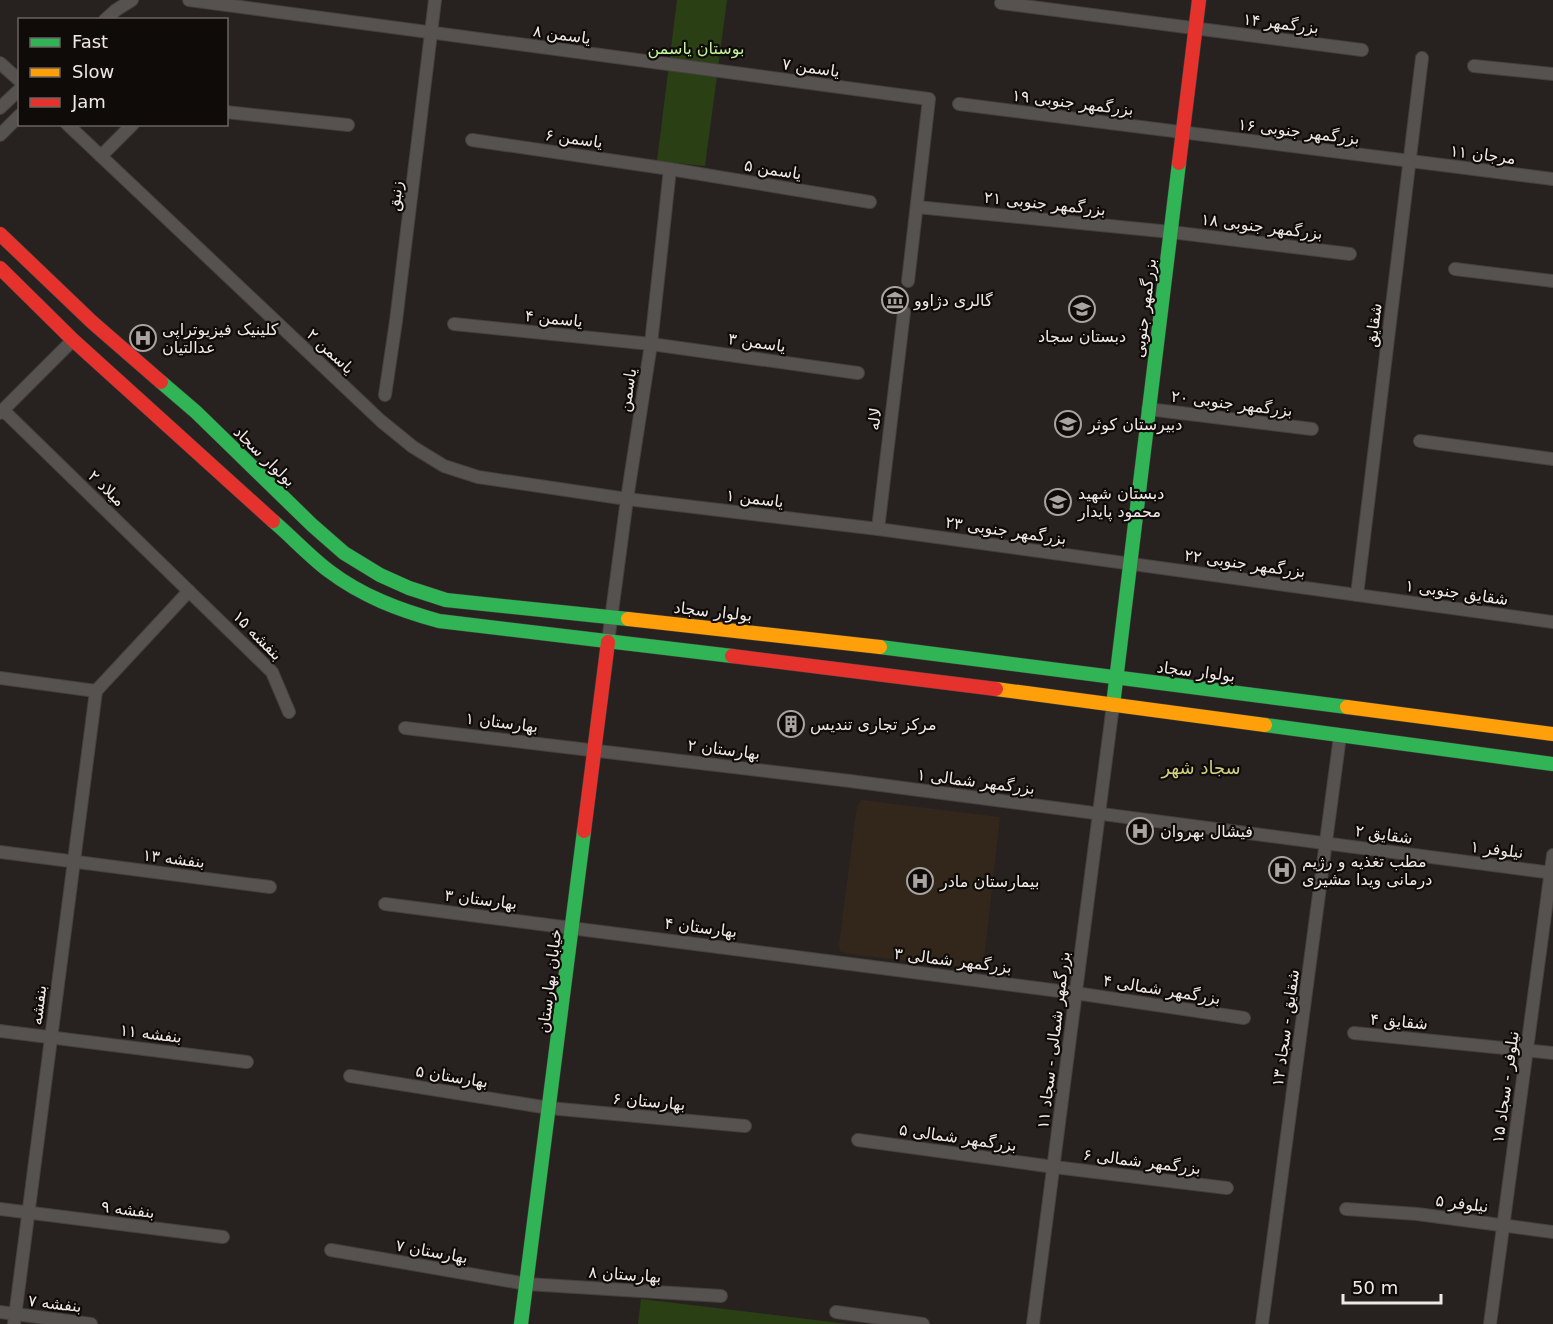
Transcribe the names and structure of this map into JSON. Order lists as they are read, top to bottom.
{
  "streets": {
    "main road": ["بزرگمهر جنوبی", "بولوار سجاد", "خیابان بهارستان"],
    "street": [
      "بزرگمهر ۱۴",
      "یاسمن ۸",
      "یاسمن ۷",
      "بزرگمهر جنوبی ۱۹",
      "بزرگمهر جنوبی ۱۶",
      "یاسمن ۶",
      "مرجان ۱۱",
      "یاسمن ۵",
      "زنبق",
      "بزرگمهر جنوبی ۲۱",
      "بزرگمهر جنوبی ۱۸",
      "یاسمن ۴",
      "شقایق",
      "یاسمن ۳",
      "یاسمن ۲",
      "یاسمن",
      "بزرگمهر جنوبی ۲۰",
      "لاله",
      "میلاد ۲",
      "یاسمن ۱",
      "بزرگمهر جنوبی ۲۳",
      "بزرگمهر جنوبی ۲۲",
      "شقایق جنوبی ۱",
      "بنفشه ۱۵",
      "بهارستان ۱",
      "بهارستان ۲",
      "بزرگمهر شمالی ۱",
      "شقایق ۲",
      "نیلوفر ۱",
      "بنفشه ۱۳",
      "بهارستان ۳",
      "بهارستان ۴",
      "بزرگمهر شمالی ۳",
      "بزرگمهر شمالی ۴",
      "بنفشه",
      "شقایق ۴",
      "شقایق - سجاد ۱۳",
      "بنفشه ۱۱",
      "بزرگمهر شمالی - سجاد ۱۱",
      "بهارستان ۵",
      "نیلوفر - سجاد ۱۵",
      "بهارستان ۶",
      "بزرگمهر شمالی ۵",
      "بزرگمهر شمالی ۶",
      "نیلوفر ۵",
      "بنفشه ۹",
      "بهارستان ۷",
      "بهارستان ۸",
      "بنفشه ۷"
    ]
  },
  "crossings": [
    ["بزرگمهر ۱۴", "بزرگمهر جنوبی"],
    ["یاسمن ۸", "یاسمن ۷"],
    ["یاسمن ۸", "زنبق"],
    ["یاسمن ۷", "بزرگمهر جنوبی ۲۱"],
    ["بزرگمهر جنوبی ۱۹", "بزرگمهر جنوبی ۱۶"],
    ["بزرگمهر جنوبی ۱۹", "بزرگمهر جنوبی"],
    ["بزرگمهر جنوبی ۱۶", "مرجان ۱۱"],
    ["بزرگمهر جنوبی ۱۶", "بزرگمهر جنوبی"],
    ["بزرگمهر جنوبی ۱۶", "شقایق"],
    ["یاسمن ۶", "یاسمن ۵"],
    ["یاسمن ۶", "یاسمن"],
    ["مرجان ۱۱", "شقایق"],
    ["یاسمن ۵", "یاسمن"],
    ["بزرگمهر جنوبی ۲۱", "بزرگمهر جنوبی ۱۸"],
    ["بزرگمهر جنوبی ۲۱", "بزرگمهر جنوبی"],
    ["بزرگمهر جنوبی ۱۸", "بزرگمهر جنوبی"],
    ["بزرگمهر جنوبی", "بزرگمهر جنوبی ۲۰"],
    ["بزرگمهر جنوبی", "بولوار سجاد"],
    ["بزرگمهر جنوبی", "بزرگمهر جنوبی ۲۳"],
    ["بزرگمهر جنوبی", "بزرگمهر جنوبی ۲۲"],
    ["بزرگمهر جنوبی", "بزرگمهر شمالی - سجاد ۱۱"],
    ["یاسمن ۴", "یاسمن ۳"],
    ["یاسمن ۴", "یاسمن"],
    ["شقایق", "بزرگمهر جنوبی ۲۲"],
    ["شقایق", "شقایق جنوبی ۱"],
    ["یاسمن ۳", "یاسمن"],
    ["یاسمن ۲", "یاسمن"],
    ["یاسمن ۲", "یاسمن ۱"],
    ["یاسمن", "بولوار سجاد"],
    ["یاسمن", "یاسمن ۱"],
    ["یاسمن", "خیابان بهارستان"],
    ["لاله", "یاسمن ۱"],
    ["لاله", "بزرگمهر جنوبی ۲۳"],
    ["میلاد ۲", "بنفشه ۱۵"],
    ["یاسمن ۱", "بزرگمهر جنوبی ۲۳"],
    ["بزرگمهر جنوبی ۲۳", "بزرگمهر جنوبی ۲۲"],
    ["بزرگمهر جنوبی ۲۲", "شقایق جنوبی ۱"],
    ["بهارستان ۱", "بهارستان ۲"],
    ["بهارستان ۱", "خیابان بهارستان"],
    ["بهارستان ۲", "بزرگمهر شمالی ۱"],
    ["بهارستان ۲", "خیابان بهارستان"],
    ["بزرگمهر شمالی ۱", "شقایق ۲"],
    ["بزرگمهر شمالی ۱", "بزرگمهر شمالی - سجاد ۱۱"],
    ["شقایق ۲", "نیلوفر ۱"],
    ["شقایق ۲", "شقایق - سجاد ۱۳"],
    ["نیلوفر ۱", "نیلوفر - سجاد ۱۵"],
    ["بنفشه ۱۳", "بنفشه"],
    ["بهارستان ۳", "بهارستان ۴"],
    ["بهارستان ۳", "خیابان بهارستان"],
    ["بهارستان ۴", "بزرگمهر شمالی ۳"],
    ["بهارستان ۴", "خیابان بهارستان"],
    ["بزرگمهر شمالی ۳", "بزرگمهر شمالی ۴"],
    ["بزرگمهر شمالی ۳", "بزرگمهر شمالی - سجاد ۱۱"],
    ["خیابان بهارستان", "بهارستان ۵"],
    ["خیابان بهارستان", "بهارستان ۶"],
    ["خیابان بهارستان", "بهارستان ۷"],
    ["خیابان بهارستان", "بهارستان ۸"],
    ["بزرگمهر شمالی ۴", "بزرگمهر شمالی - سجاد ۱۱"],
    ["بنفشه", "بنفشه ۱۱"],
    ["بنفشه", "بنفشه ۹"],
    ["بنفشه", "بنفشه ۷"],
    ["شقایق ۴", "نیلوفر - سجاد ۱۵"],
    ["بزرگمهر شمالی - سجاد ۱۱", "بزرگمهر شمالی ۵"],
    ["بزرگمهر شمالی - سجاد ۱۱", "بزرگمهر شمالی ۶"],
    ["بهارستان ۵", "بهارستان ۶"],
    ["نیلوفر - سجاد ۱۵", "نیلوفر ۵"],
    ["بزرگمهر شمالی ۵", "بزرگمهر شمالی ۶"],
    ["بهارستان ۷", "بهارستان ۸"]
  ],
  "districts": ["سجاد شهر"],
  "parks": ["بوستان یاسمن"],
  "places": {
    "museum": ["گالری دژاوو"],
    "school or university": ["دبستان سجاد", "دبیرستان کوثر", "دبستان شهید محمود پایدار"],
    "hospital": [
      "کلینیک فیزیوتراپی عدالتیان",
      "فیشال بهروان",
      "مطب تغذیه و رژیم درمانی ویدا مشیری",
      "بیمارستان مادر"
    ],
    "building": ["مرکز تجاری تندیس"]
  },
  "legend": ["Fast", "Slow", "Jam"],
  "scale_bar": "50 m"
}
